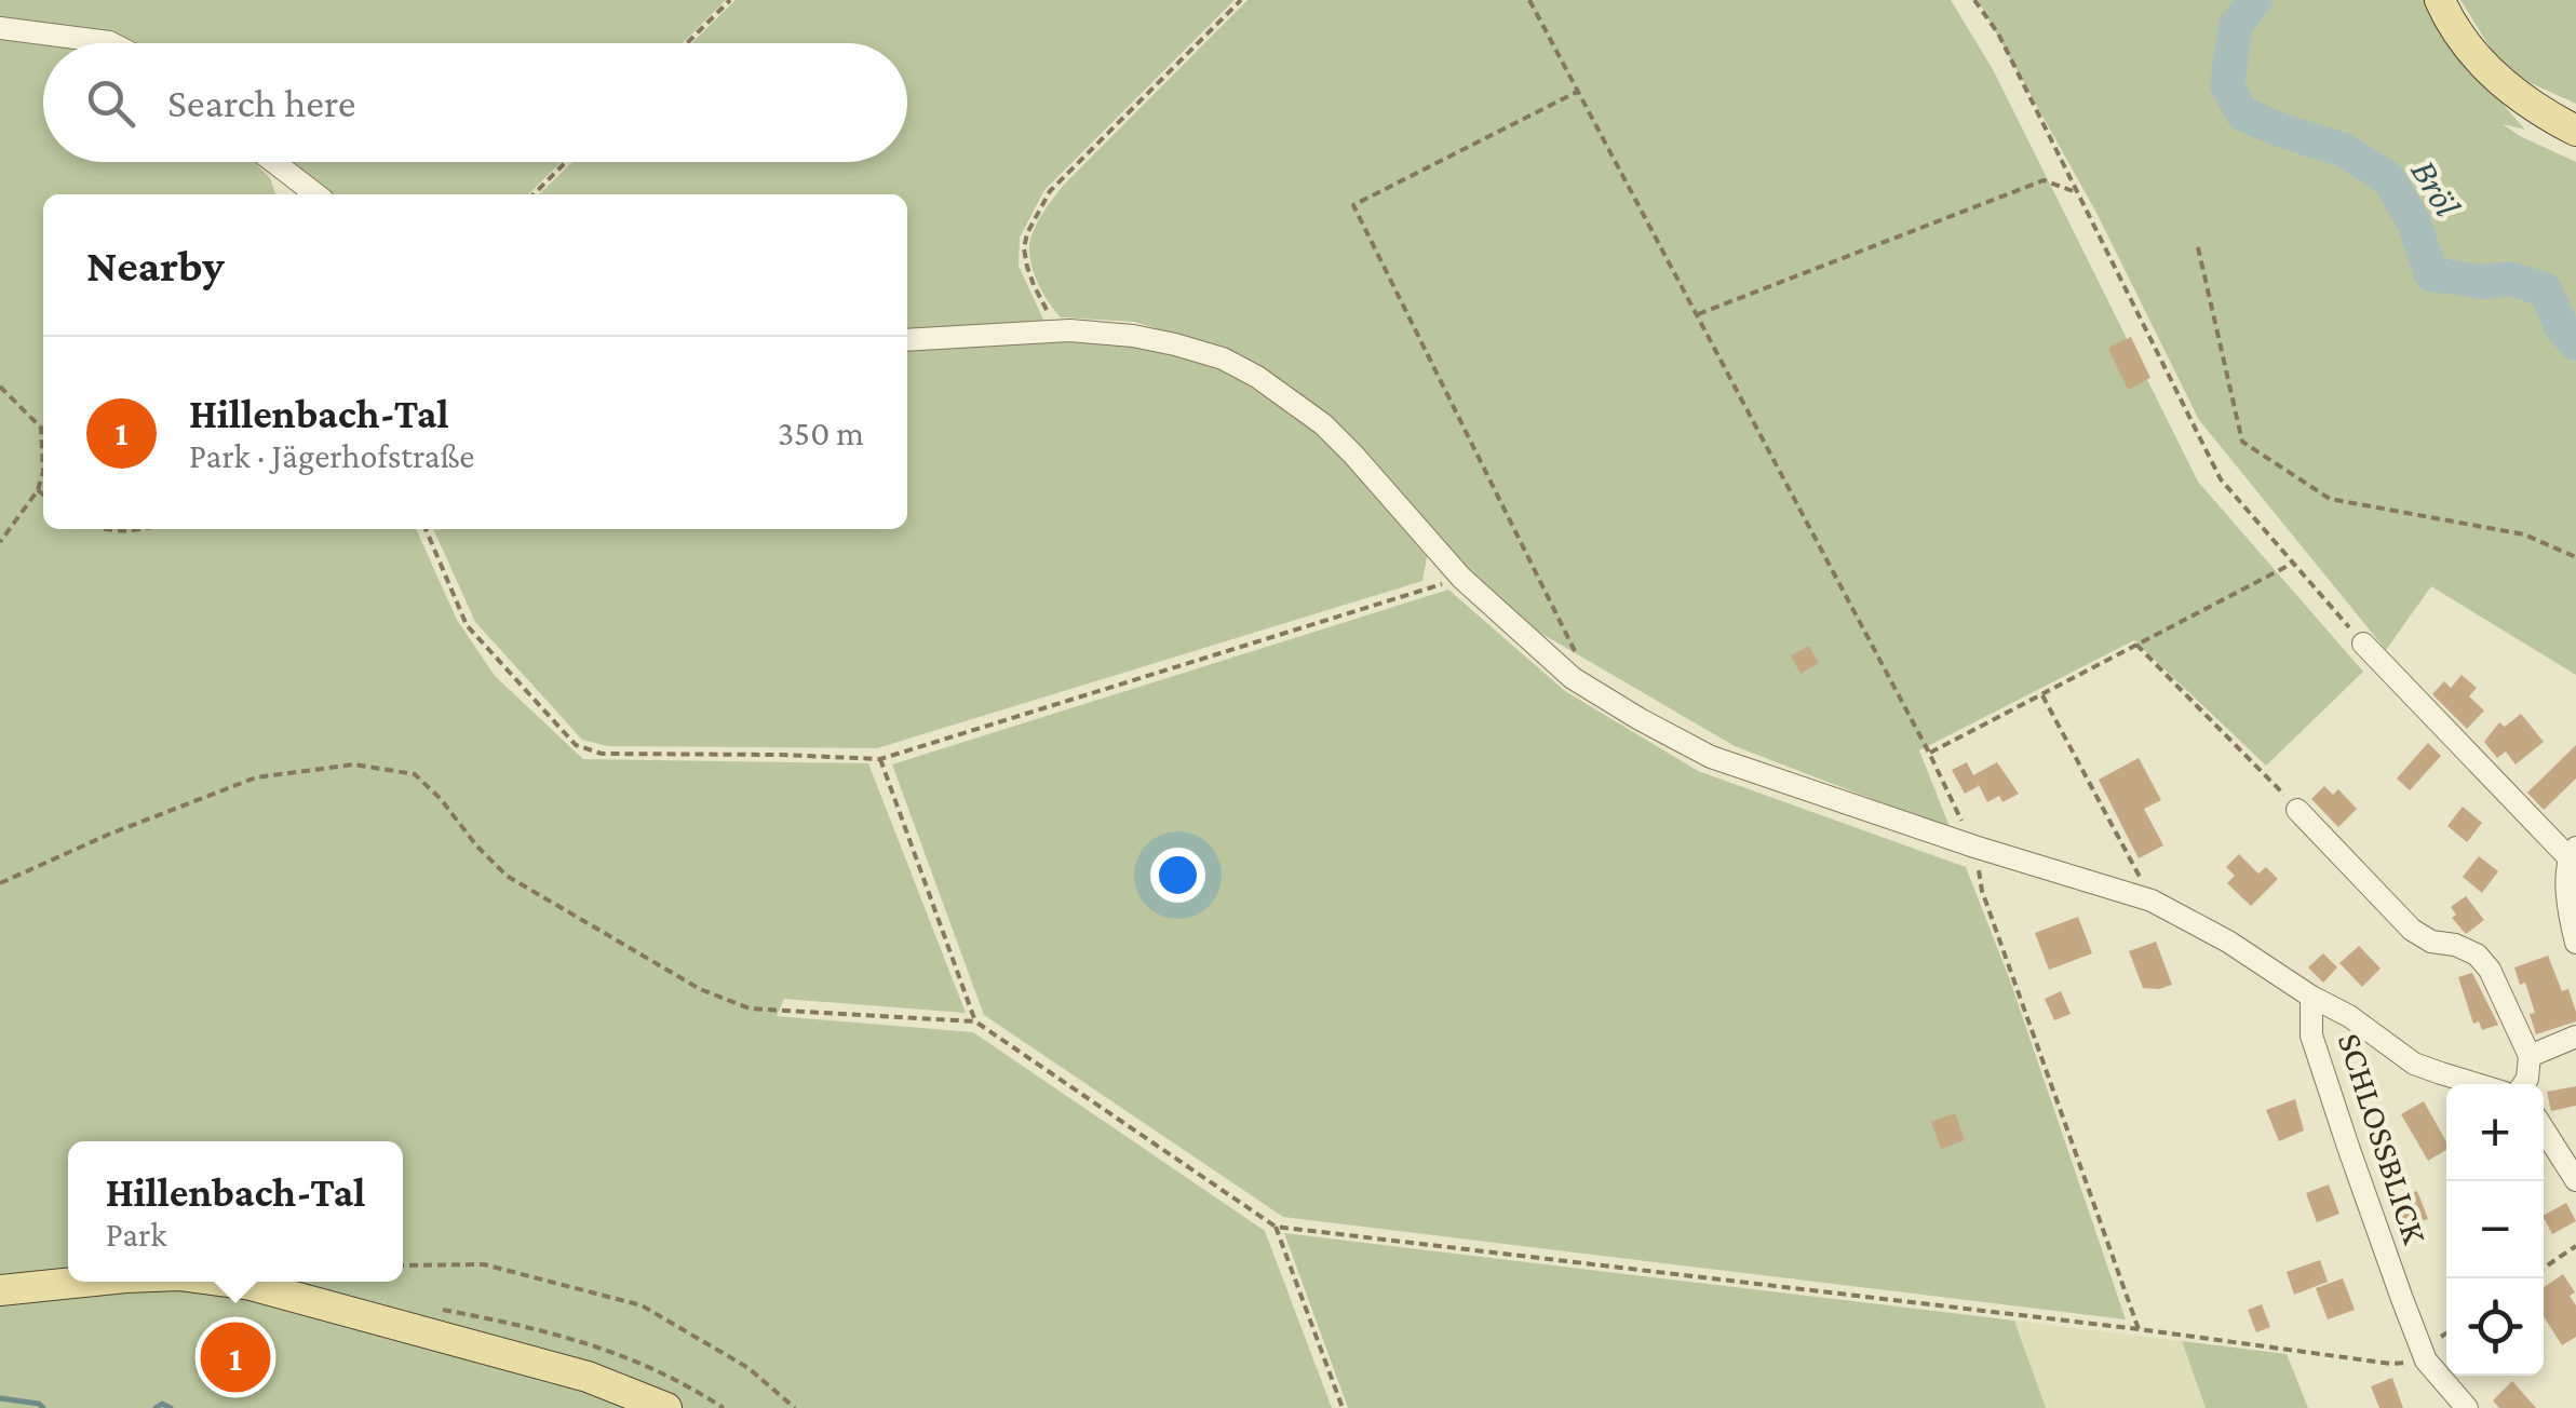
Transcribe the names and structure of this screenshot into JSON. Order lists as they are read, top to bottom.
{
  "streets": {
    "street": ["SCHLOSSBLICK"]
  },
  "water": ["Bröl"],
  "page": {
    "search": "Search here",
    "heading": "Nearby",
    "list": [
      {
        "mark": "1",
        "name": "Hillenbach-Tal",
        "note": "Park · Jägerhofstraße",
        "value": "350 m"
      }
    ],
    "map_buttons": ["+", "−"],
    "popup": ["Hillenbach-Tal", "Park"],
    "pins": "1"
  }
}
